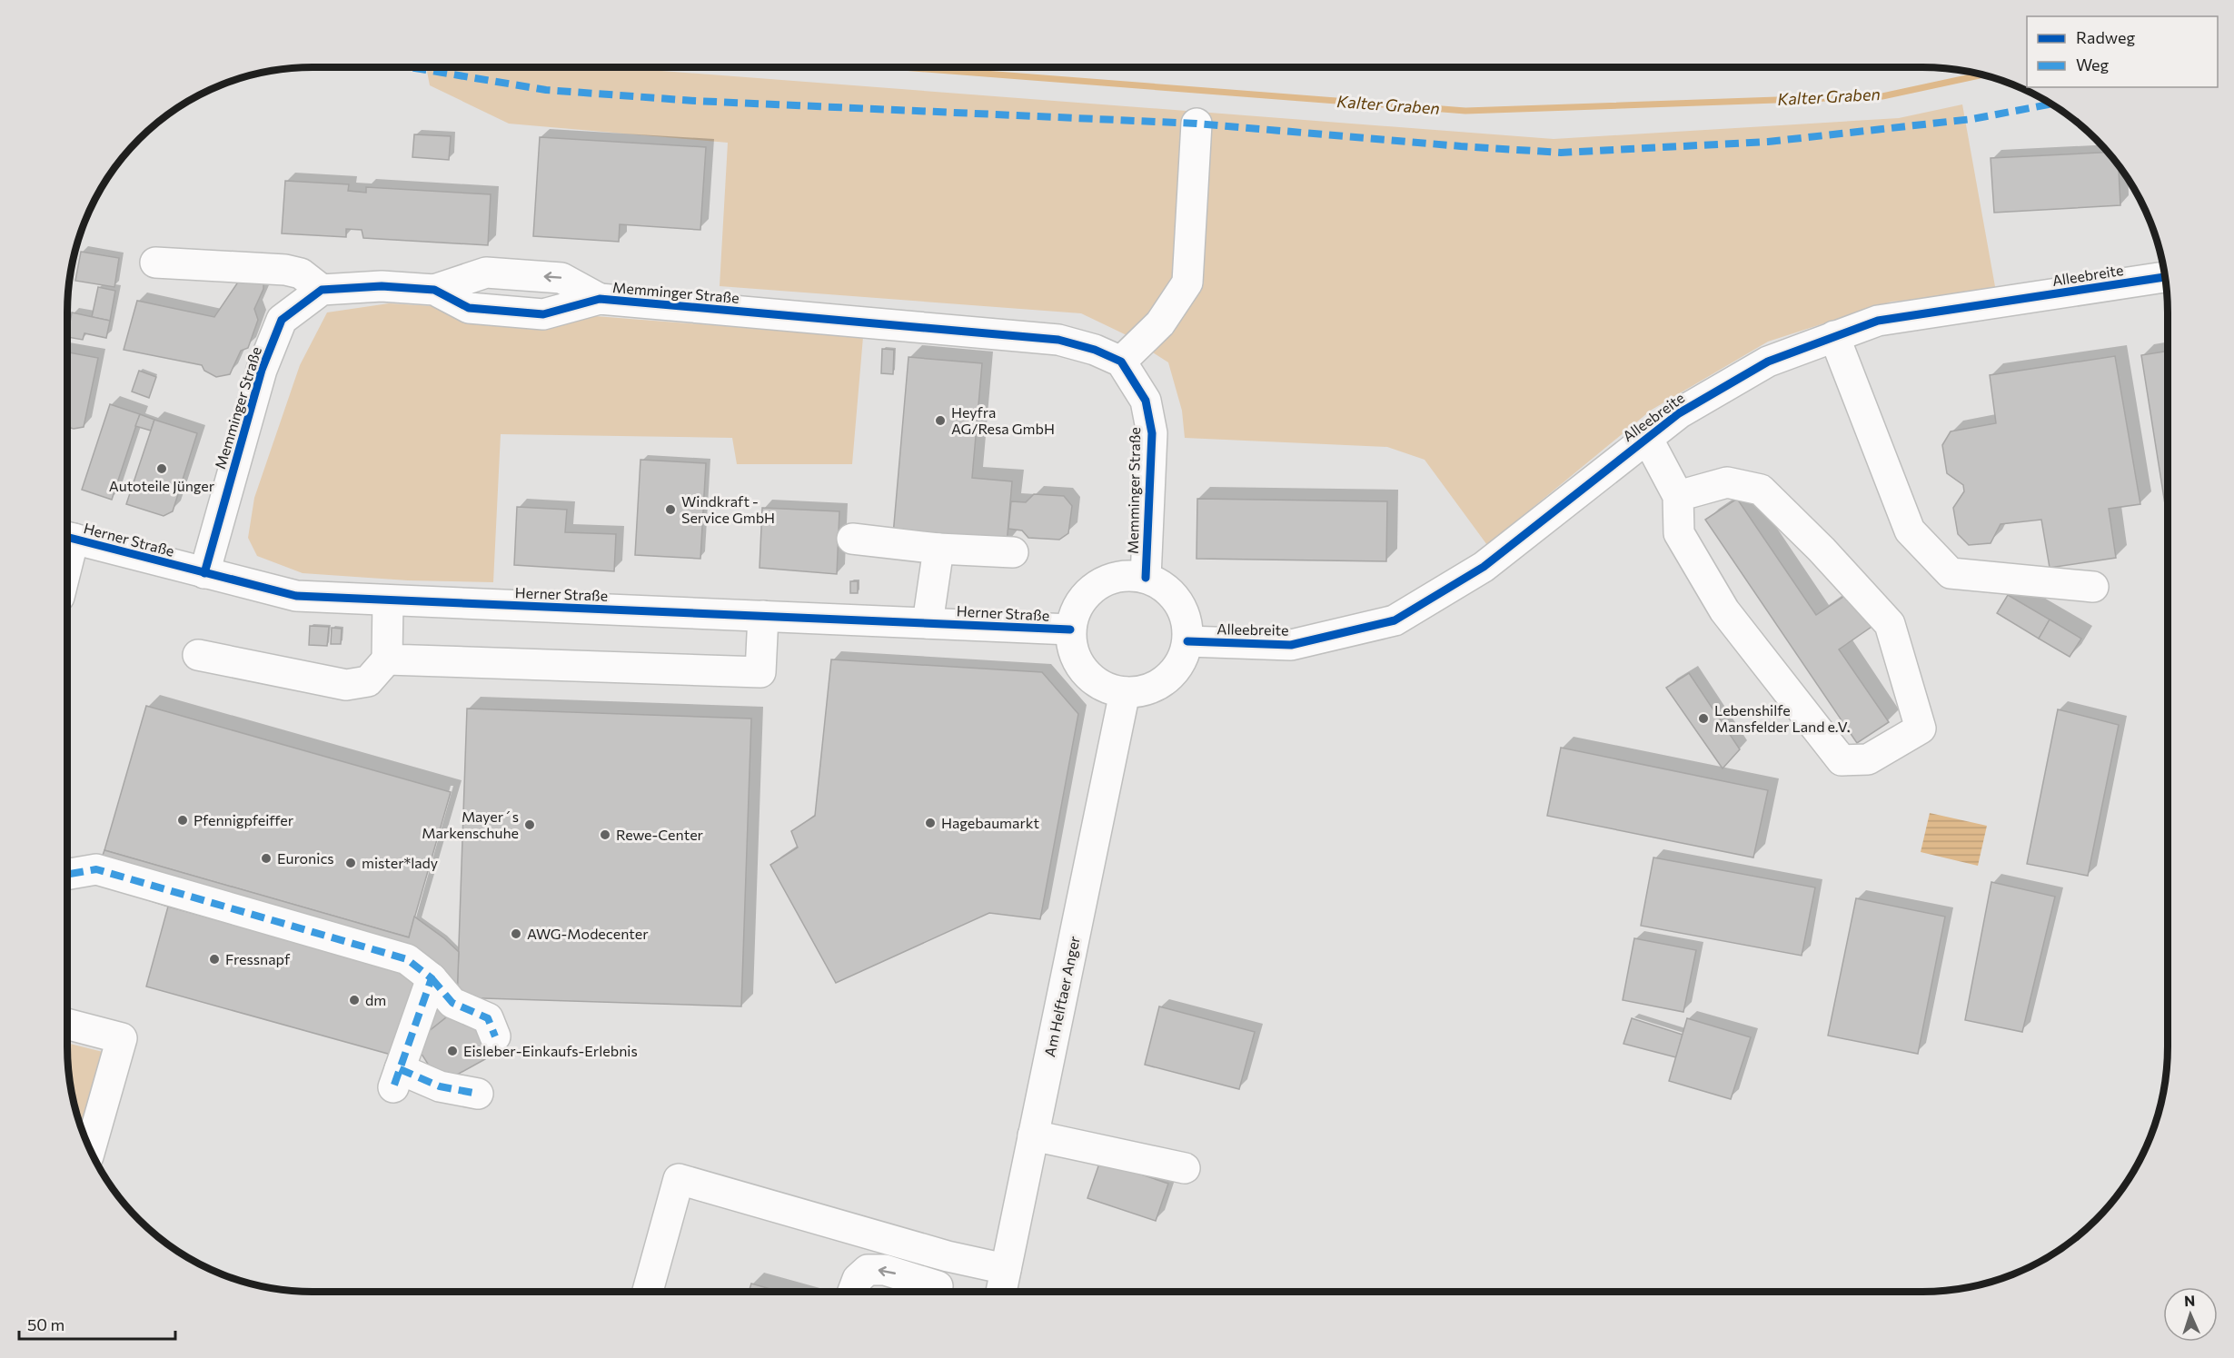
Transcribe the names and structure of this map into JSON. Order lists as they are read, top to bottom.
{
  "streets": {
    "street": [
      "Alleebreite",
      "Memminger Straße",
      "Herner Straße",
      "Am Helftaer Anger"
    ]
  },
  "crossings": [
    ["Alleebreite", "Memminger Straße"],
    ["Alleebreite", "Herner Straße"],
    ["Alleebreite", "Am Helftaer Anger"],
    ["Memminger Straße", "Herner Straße"],
    ["Memminger Straße", "Am Helftaer Anger"],
    ["Herner Straße", "Am Helftaer Anger"]
  ],
  "water": ["Kalter Graben"],
  "places": [
    "Heyfra AG/Resa GmbH",
    "Autoteile Jünger",
    "Windkraft - Service GmbH",
    "Lebenshilfe Mansfelder Land e.V.",
    "Pfennigpfeiffer",
    "Hagebaumarkt",
    "Mayer´s Markenschuhe",
    "Rewe-Center",
    "Euronics",
    "mister*lady",
    "AWG-Modecenter",
    "Fressnapf",
    "dm",
    "Eisleber-Einkaufs-Erlebnis"
  ],
  "legend": ["Radweg", "Weg"],
  "scale_bar": "50 m",
  "north": "top"
}
